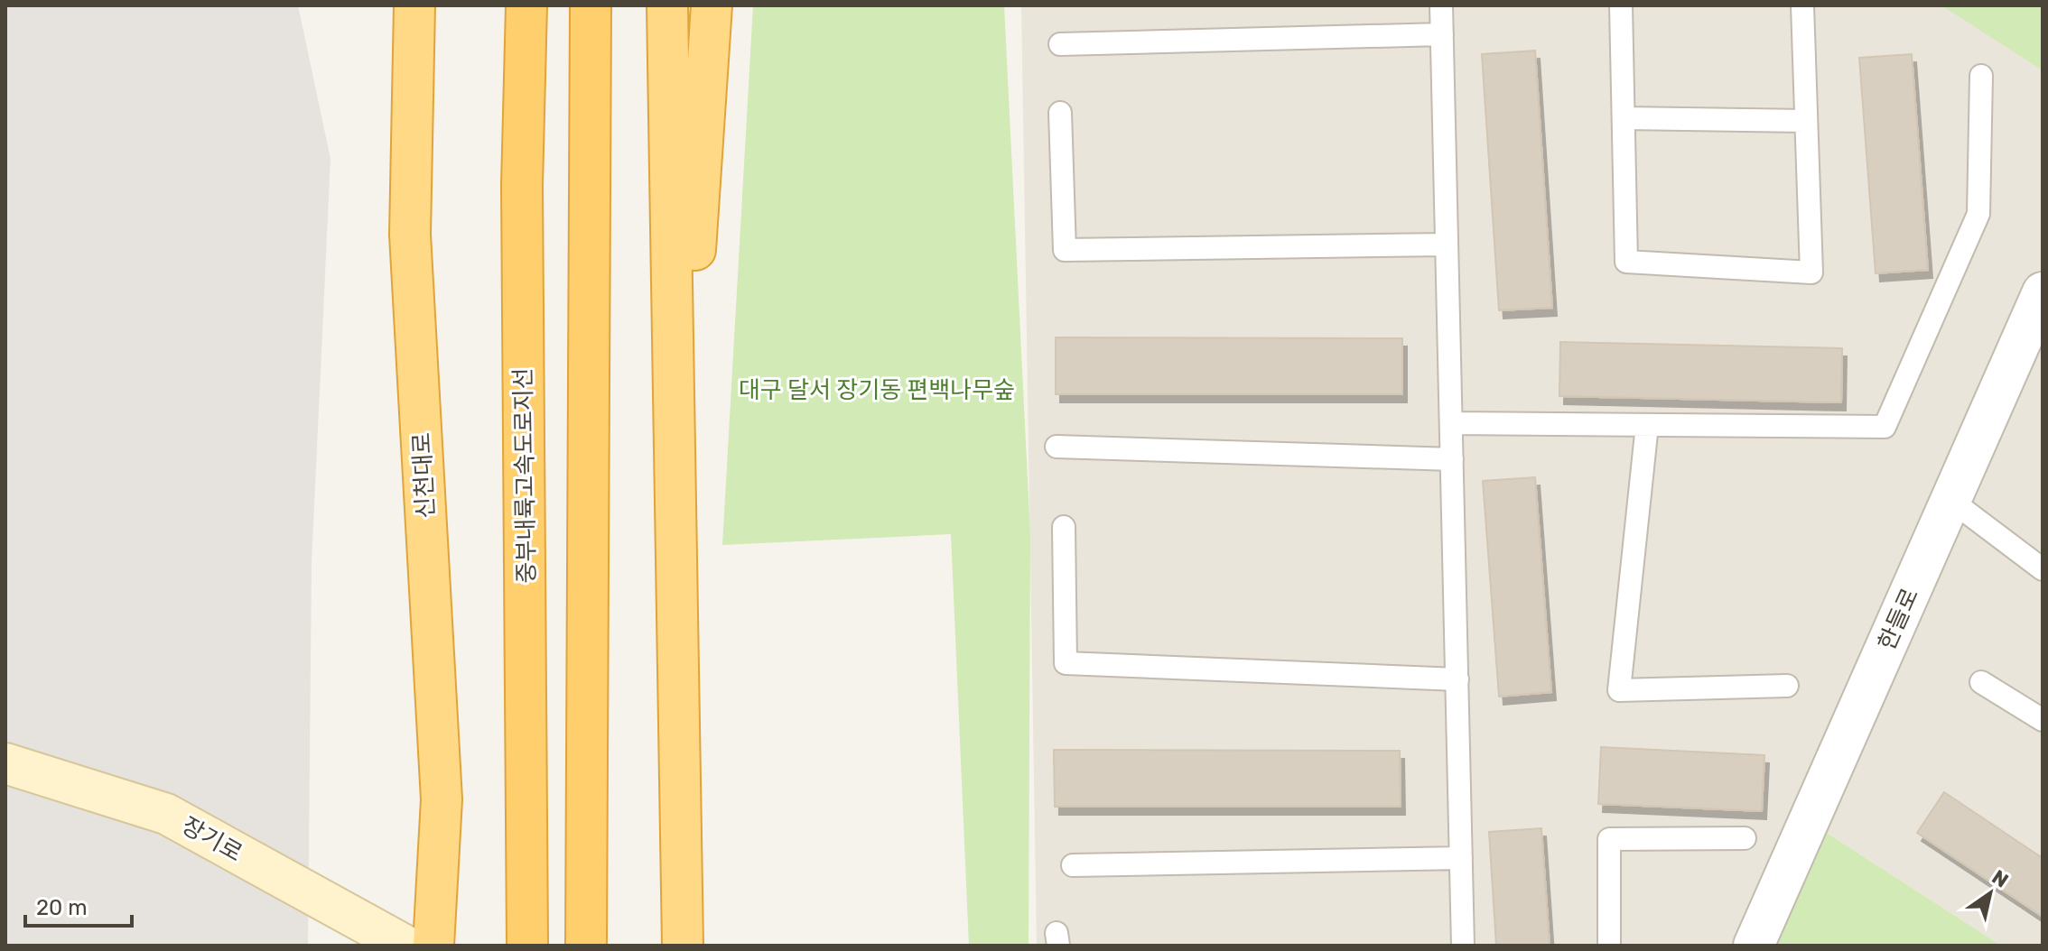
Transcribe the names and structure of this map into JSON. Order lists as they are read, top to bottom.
{
  "streets": {
    "highway": ["신천대로", "중부내륙고속도로지선"],
    "main road": ["장기로"],
    "street": ["한들로"]
  },
  "parks": ["대구 달서 장기동 편백나무숲"],
  "scale_bar": "20 m",
  "north": "top right"
}
